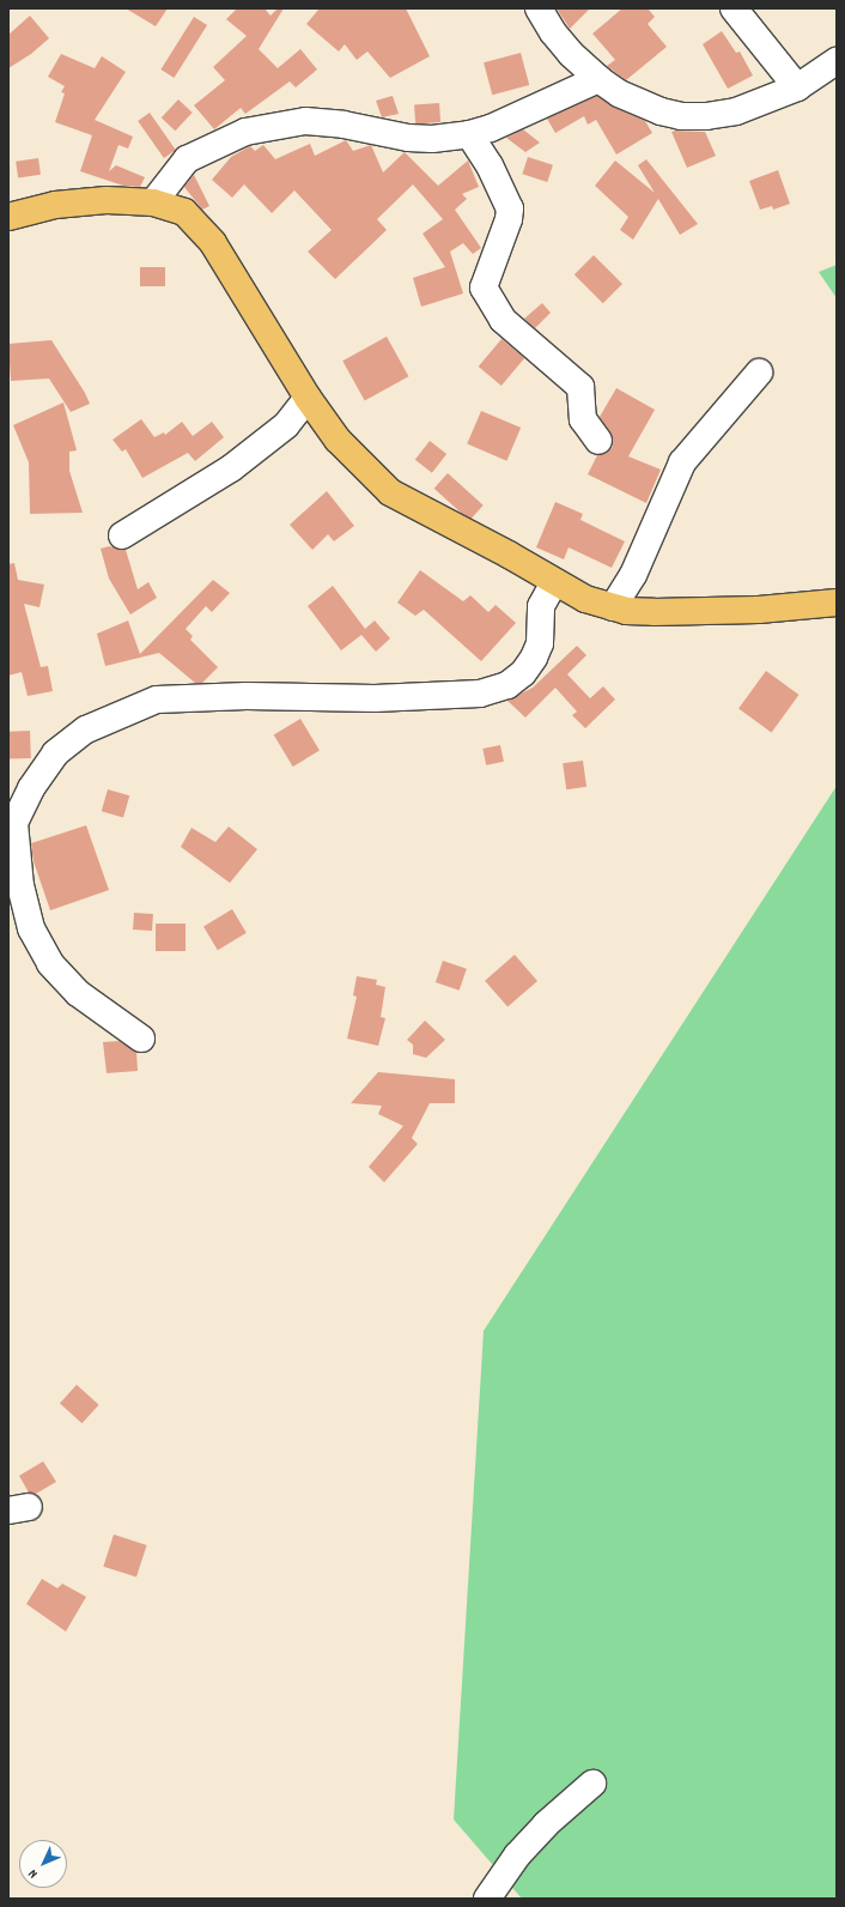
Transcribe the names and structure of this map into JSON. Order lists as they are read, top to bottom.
{
  "north": "bottom left"
}
